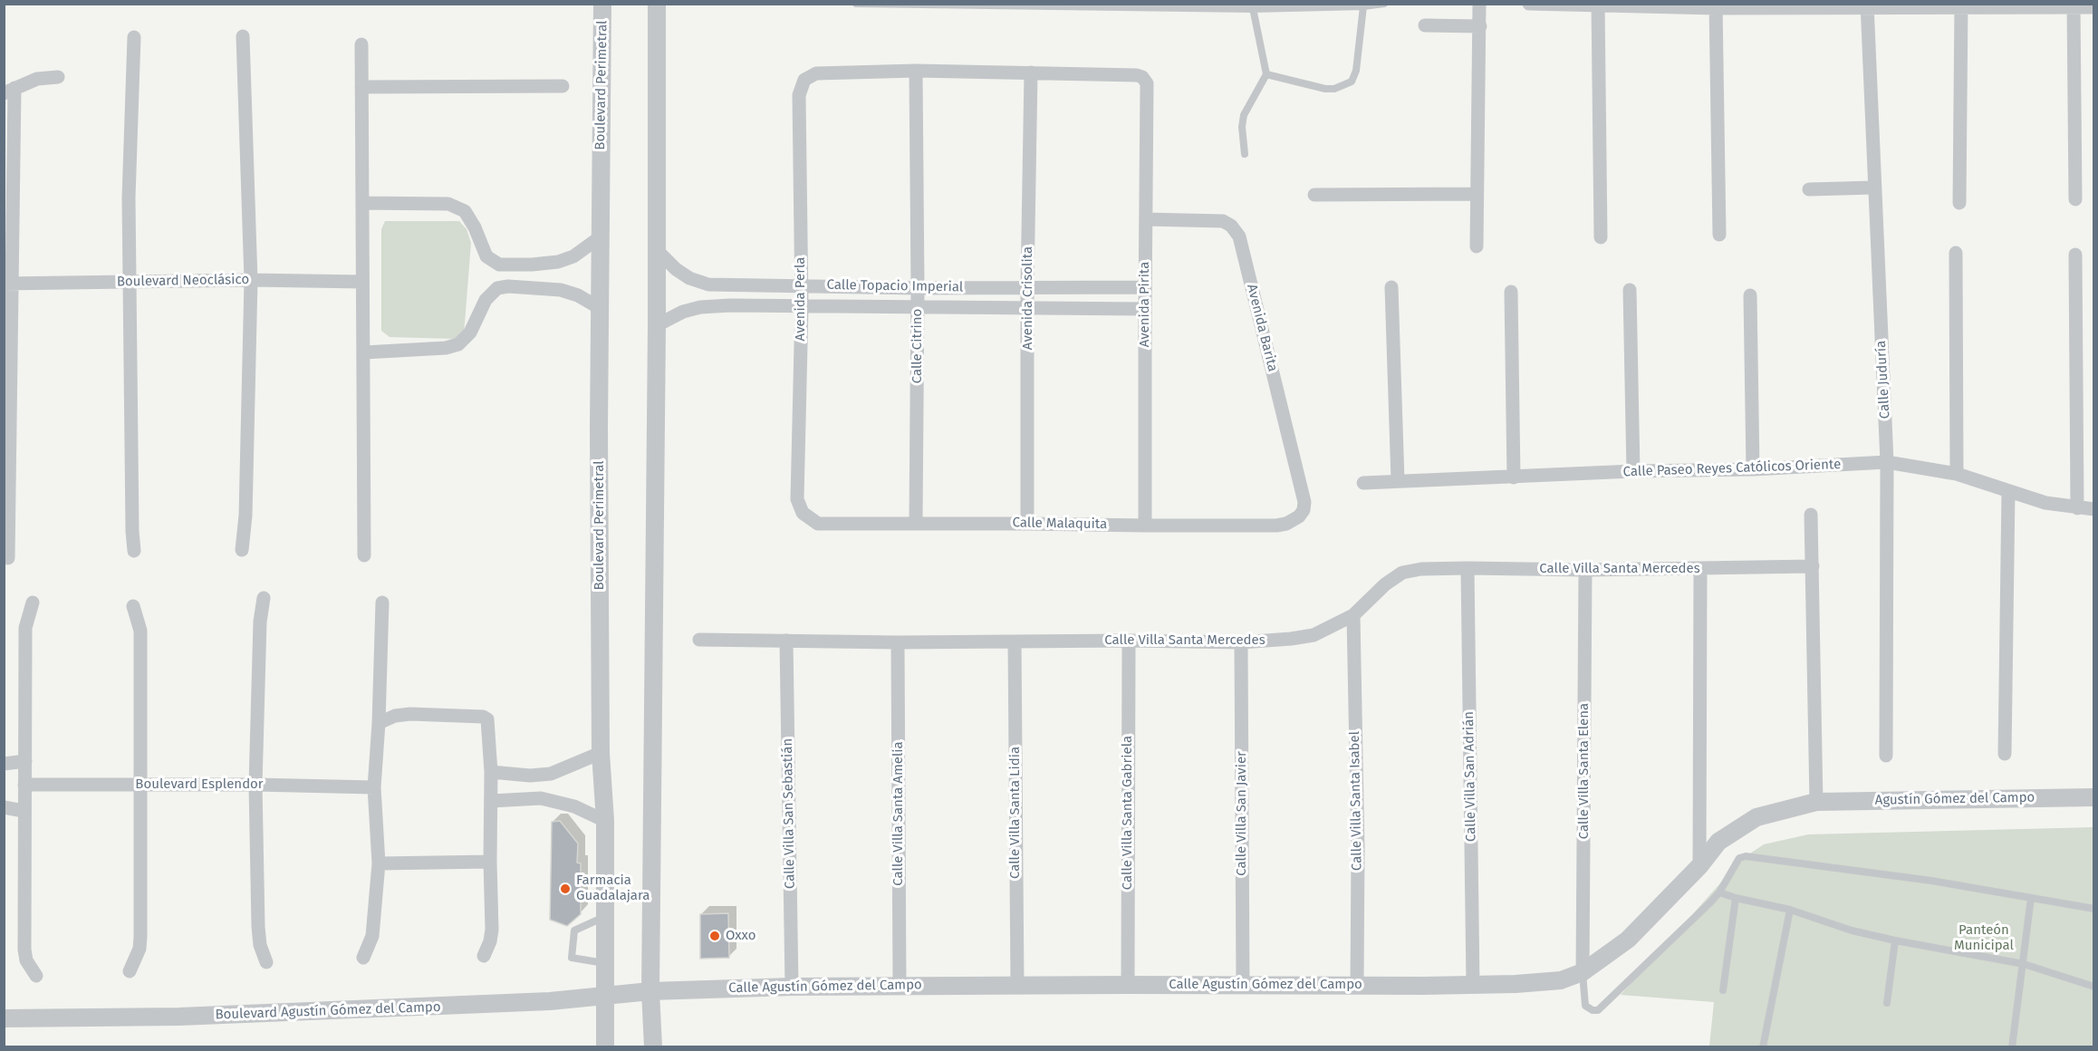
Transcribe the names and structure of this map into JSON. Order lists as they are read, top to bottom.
{
  "streets": {
    "street": [
      "Boulevard Perimetral",
      "Boulevard Neoclásico",
      "Calle Topacio Imperial",
      "Avenida Crisolita",
      "Avenida Perla",
      "Avenida Pirita",
      "Avenida Barita",
      "Calle Citrino",
      "Calle Juduría",
      "Calle Paseo Reyes Católicos Oriente",
      "Calle Malaquita",
      "Calle Villa Santa Mercedes",
      "Calle Villa Santa Elena",
      "Calle Villa San Adrián",
      "Boulevard Esplendor",
      "Agustín Gómez del Campo",
      "Calle Villa Santa Isabel",
      "Calle Villa Santa Lidia",
      "Calle Villa Santa Gabriela",
      "Calle Villa San Sebastián",
      "Calle Villa Santa Amelia",
      "Calle Villa San Javier",
      "Calle Agustín Gómez del Campo",
      "Boulevard Agustín Gómez del Campo"
    ]
  },
  "crossings": [
    ["Boulevard Perimetral", "Boulevard Agustín Gómez del Campo"],
    ["Calle Topacio Imperial", "Avenida Crisolita"],
    ["Calle Topacio Imperial", "Avenida Perla"],
    ["Calle Topacio Imperial", "Avenida Pirita"],
    ["Calle Topacio Imperial", "Calle Citrino"],
    ["Avenida Crisolita", "Avenida Pirita"],
    ["Avenida Crisolita", "Calle Malaquita"],
    ["Avenida Perla", "Calle Citrino"],
    ["Avenida Perla", "Calle Malaquita"],
    ["Avenida Pirita", "Avenida Barita"],
    ["Avenida Pirita", "Calle Malaquita"],
    ["Avenida Barita", "Calle Malaquita"],
    ["Calle Citrino", "Calle Malaquita"],
    ["Calle Juduría", "Calle Paseo Reyes Católicos Oriente"],
    ["Calle Villa Santa Mercedes", "Calle Villa Santa Elena"],
    ["Calle Villa Santa Mercedes", "Calle Villa San Adrián"],
    ["Calle Villa Santa Mercedes", "Calle Villa Santa Isabel"],
    ["Calle Villa Santa Mercedes", "Calle Villa Santa Lidia"],
    ["Calle Villa Santa Mercedes", "Calle Villa Santa Gabriela"],
    ["Calle Villa Santa Mercedes", "Calle Villa San Sebastián"],
    ["Calle Villa Santa Mercedes", "Calle Villa Santa Amelia"],
    ["Calle Villa Santa Mercedes", "Calle Villa San Javier"],
    ["Calle Villa Santa Elena", "Calle Agustín Gómez del Campo"],
    ["Calle Villa San Adrián", "Calle Agustín Gómez del Campo"],
    ["Agustín Gómez del Campo", "Calle Agustín Gómez del Campo"],
    ["Calle Villa Santa Isabel", "Calle Agustín Gómez del Campo"],
    ["Calle Villa Santa Lidia", "Calle Agustín Gómez del Campo"],
    ["Calle Villa Santa Gabriela", "Calle Agustín Gómez del Campo"],
    ["Calle Villa San Sebastián", "Calle Agustín Gómez del Campo"],
    ["Calle Villa Santa Amelia", "Calle Agustín Gómez del Campo"],
    ["Calle Villa San Javier", "Calle Agustín Gómez del Campo"],
    ["Calle Agustín Gómez del Campo", "Boulevard Agustín Gómez del Campo"]
  ],
  "parks": ["Panteón Municipal"],
  "places": ["Farmacia Guadalajara", "Oxxo"]
}
